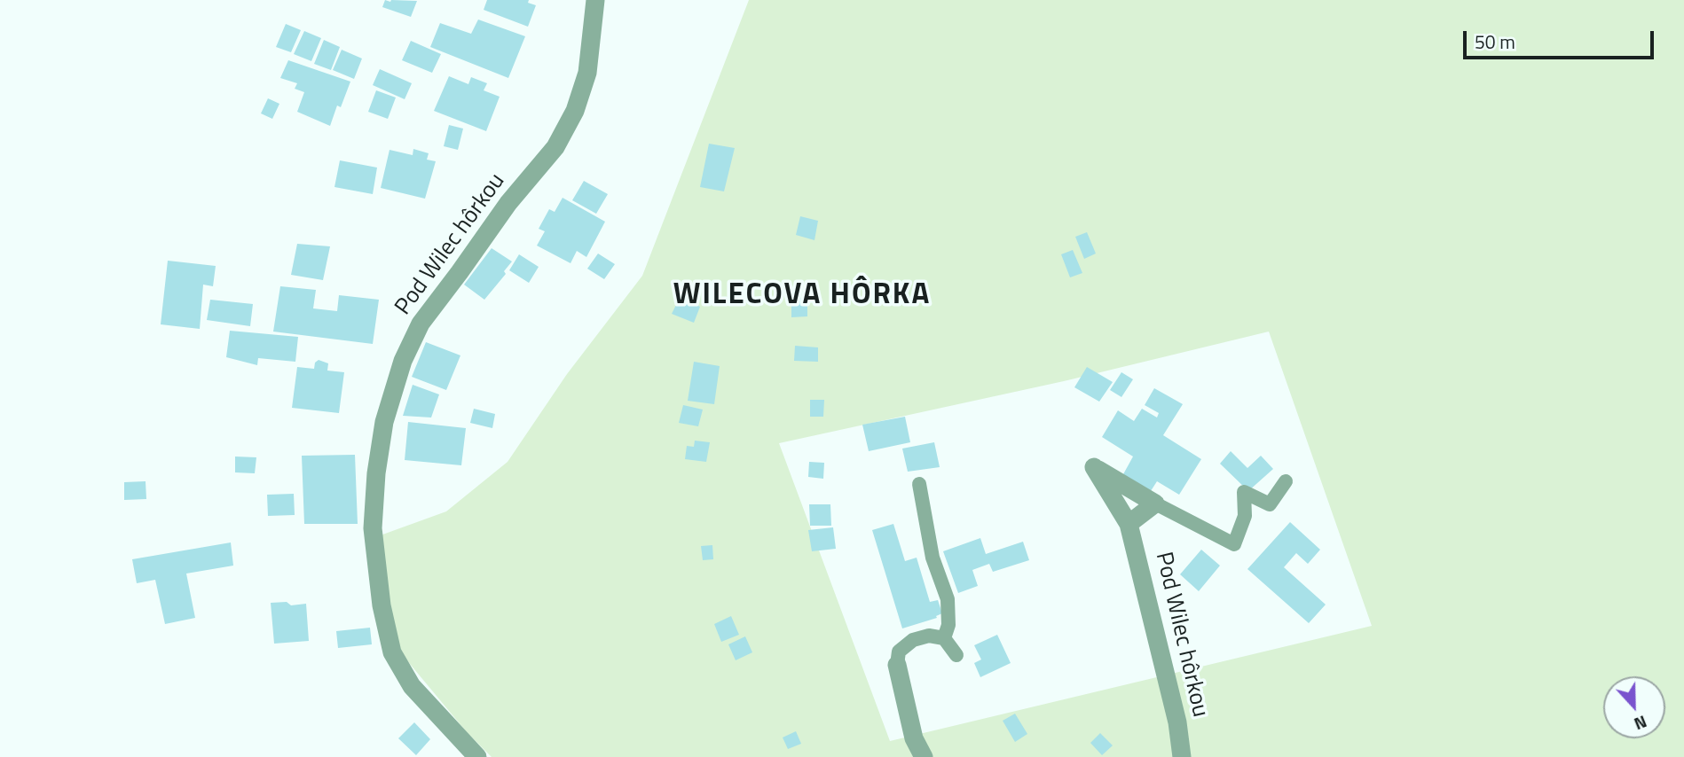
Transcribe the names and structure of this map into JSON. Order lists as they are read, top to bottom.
{
  "streets": {
    "street": ["Pod Wilec hôrkou"]
  },
  "districts": ["WILECOVA HÔRKA"],
  "scale_bar": "50 m",
  "north": "bottom"
}
